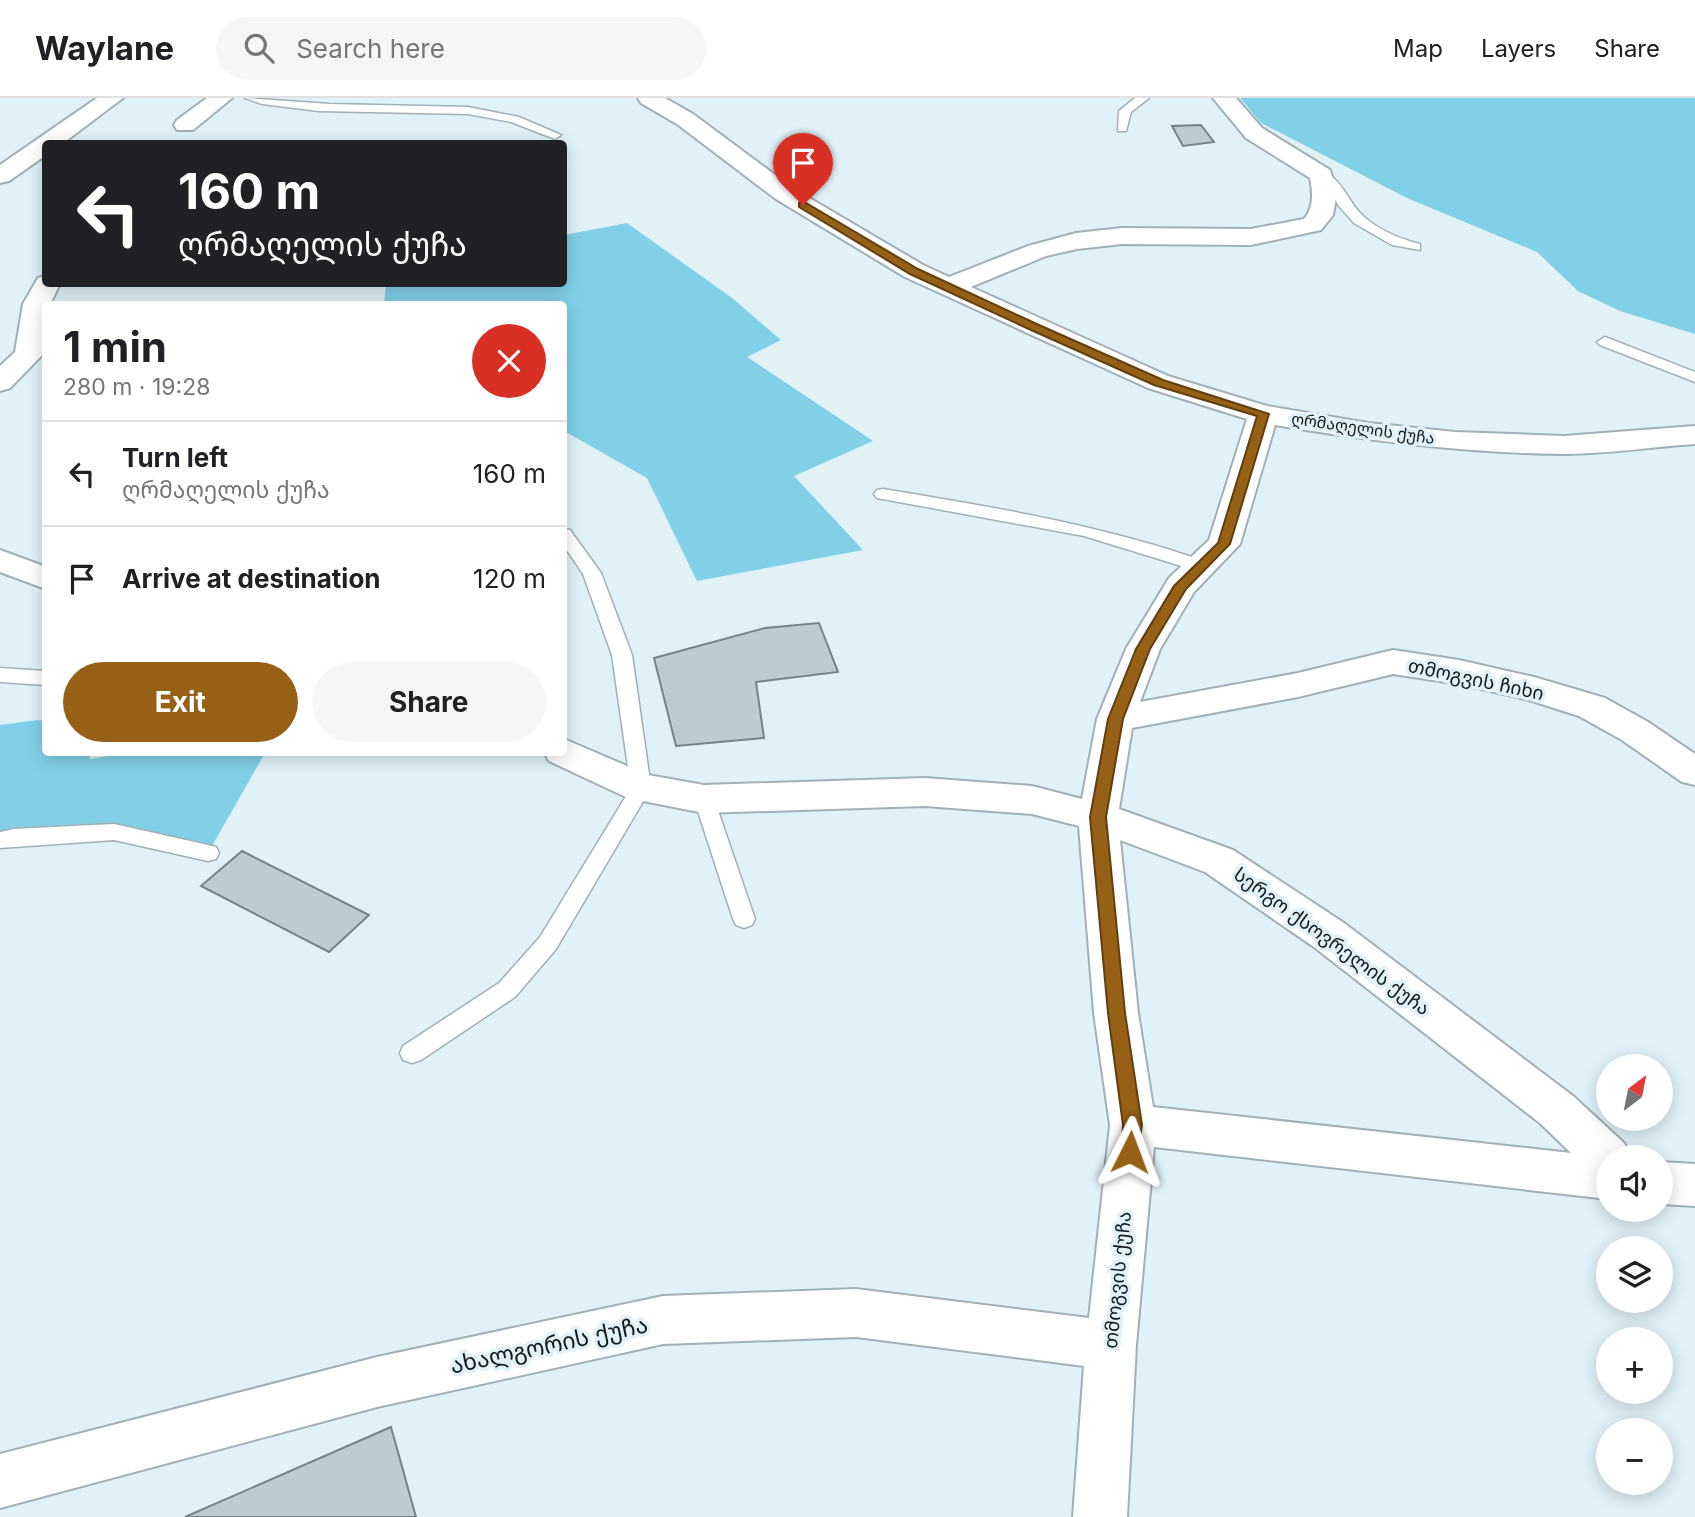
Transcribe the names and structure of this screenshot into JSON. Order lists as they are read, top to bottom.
{
  "streets": {
    "street": [
      "ღრმაღელის ქუჩა",
      "თმოგვის ჩიხი",
      "სერგო ქსოვრელის ქუჩა",
      "თმოგვის ქუჩა",
      "ახალგორის ქუჩა"
    ]
  },
  "crossings": [
    ["ღრმაღელის ქუჩა", "თმოგვის ქუჩა"],
    ["თმოგვის ჩიხი", "თმოგვის ქუჩა"],
    ["სერგო ქსოვრელის ქუჩა", "თმოგვის ქუჩა"],
    ["თმოგვის ქუჩა", "ახალგორის ქუჩა"]
  ],
  "north": "top right",
  "page": {
    "header": "Waylane",
    "search": "Search here",
    "nav": ["Map", "Layers", "Share"],
    "turn": ["160 m", "ღრმაღელის ქუჩა"],
    "heading": ["1 min", "280 m · 19:28"],
    "list": [
      {
        "name": "Turn left",
        "note": "ღრმაღელის ქუჩა",
        "value": "160 m"
      },
      {
        "name": "Arrive at destination",
        "value": "120 m"
      }
    ],
    "buttons": ["Exit", "Share"],
    "map_buttons": ["+", "−"]
  }
}
